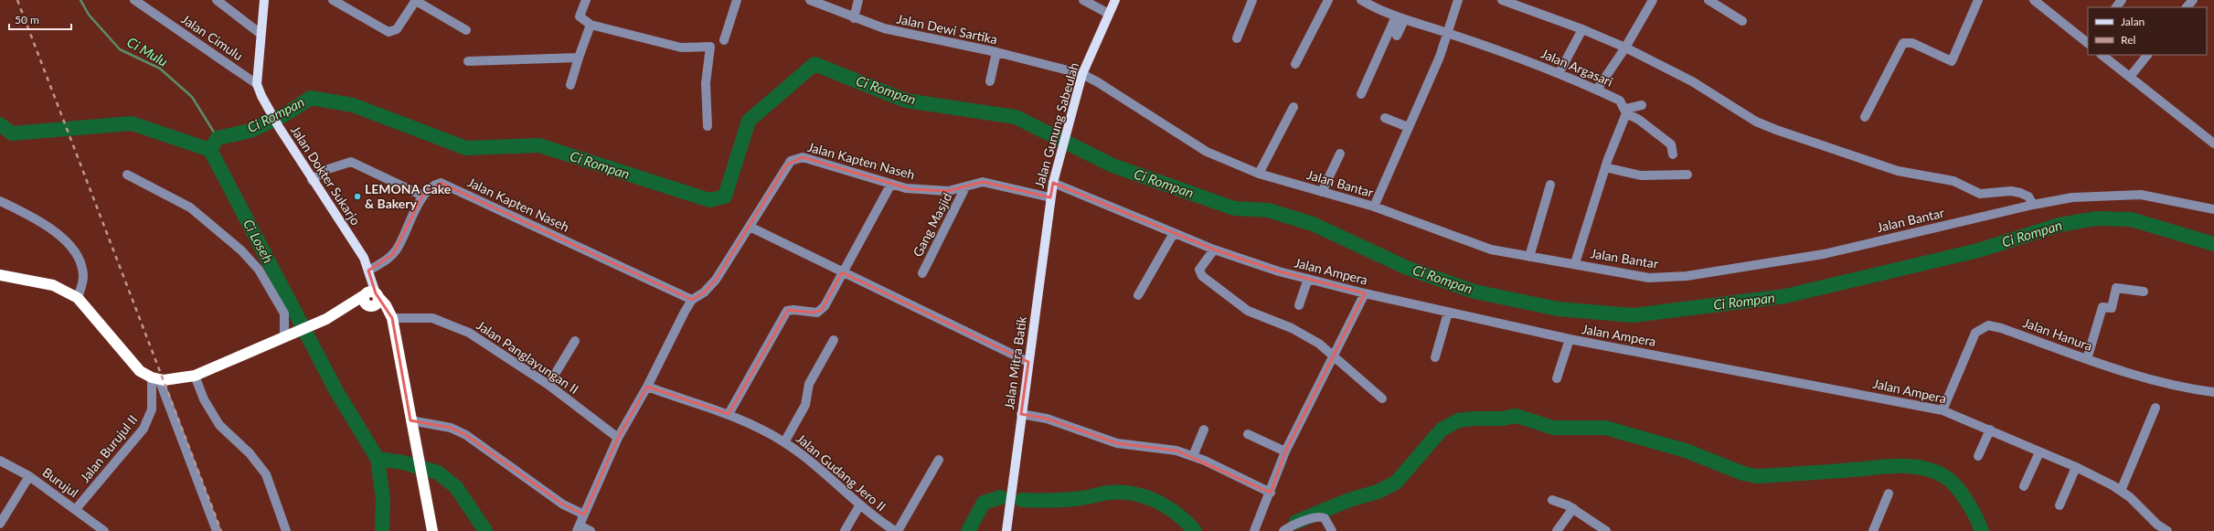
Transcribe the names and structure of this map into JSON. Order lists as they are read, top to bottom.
{
  "streets": {
    "main road": ["Jalan Gunung Sabeulah", "Jalan Dokter Sukarjo", "Jalan Mitra Batik"],
    "street": [
      "Jalan Dewi Sartika",
      "Jalan Cimulu",
      "Jalan Argasari",
      "Jalan Kapten Naseh",
      "Jalan Bantar",
      "Gang Masjid",
      "Jalan Ampera",
      "Jalan Hanura",
      "Jalan Panglayungan II",
      "Jalan Burujul II",
      "Jalan Gudang Jero II",
      "Burujul"
    ]
  },
  "crossings": [
    ["Jalan Dewi Sartika", "Jalan Gunung Sabeulah"],
    ["Jalan Dewi Sartika", "Jalan Bantar"],
    ["Jalan Cimulu", "Jalan Dokter Sukarjo"],
    ["Jalan Gunung Sabeulah", "Jalan Kapten Naseh"],
    ["Jalan Gunung Sabeulah", "Jalan Bantar"],
    ["Jalan Gunung Sabeulah", "Jalan Ampera"],
    ["Jalan Gunung Sabeulah", "Jalan Mitra Batik"],
    ["Jalan Kapten Naseh", "Jalan Dokter Sukarjo"],
    ["Jalan Kapten Naseh", "Gang Masjid"],
    ["Jalan Kapten Naseh", "Jalan Panglayungan II"],
    ["Jalan Kapten Naseh", "Jalan Mitra Batik"],
    ["Jalan Kapten Naseh", "Jalan Gudang Jero II"],
    ["Jalan Ampera", "Jalan Hanura"],
    ["Jalan Burujul II", "Burujul"]
  ],
  "water": ["Ci Mulu", "Ci Rompan", "Ci Loseh"],
  "places": ["LEMONA Cake & Bakery"],
  "legend": ["Jalan", "Rel"],
  "scale_bar": "50 m"
}
